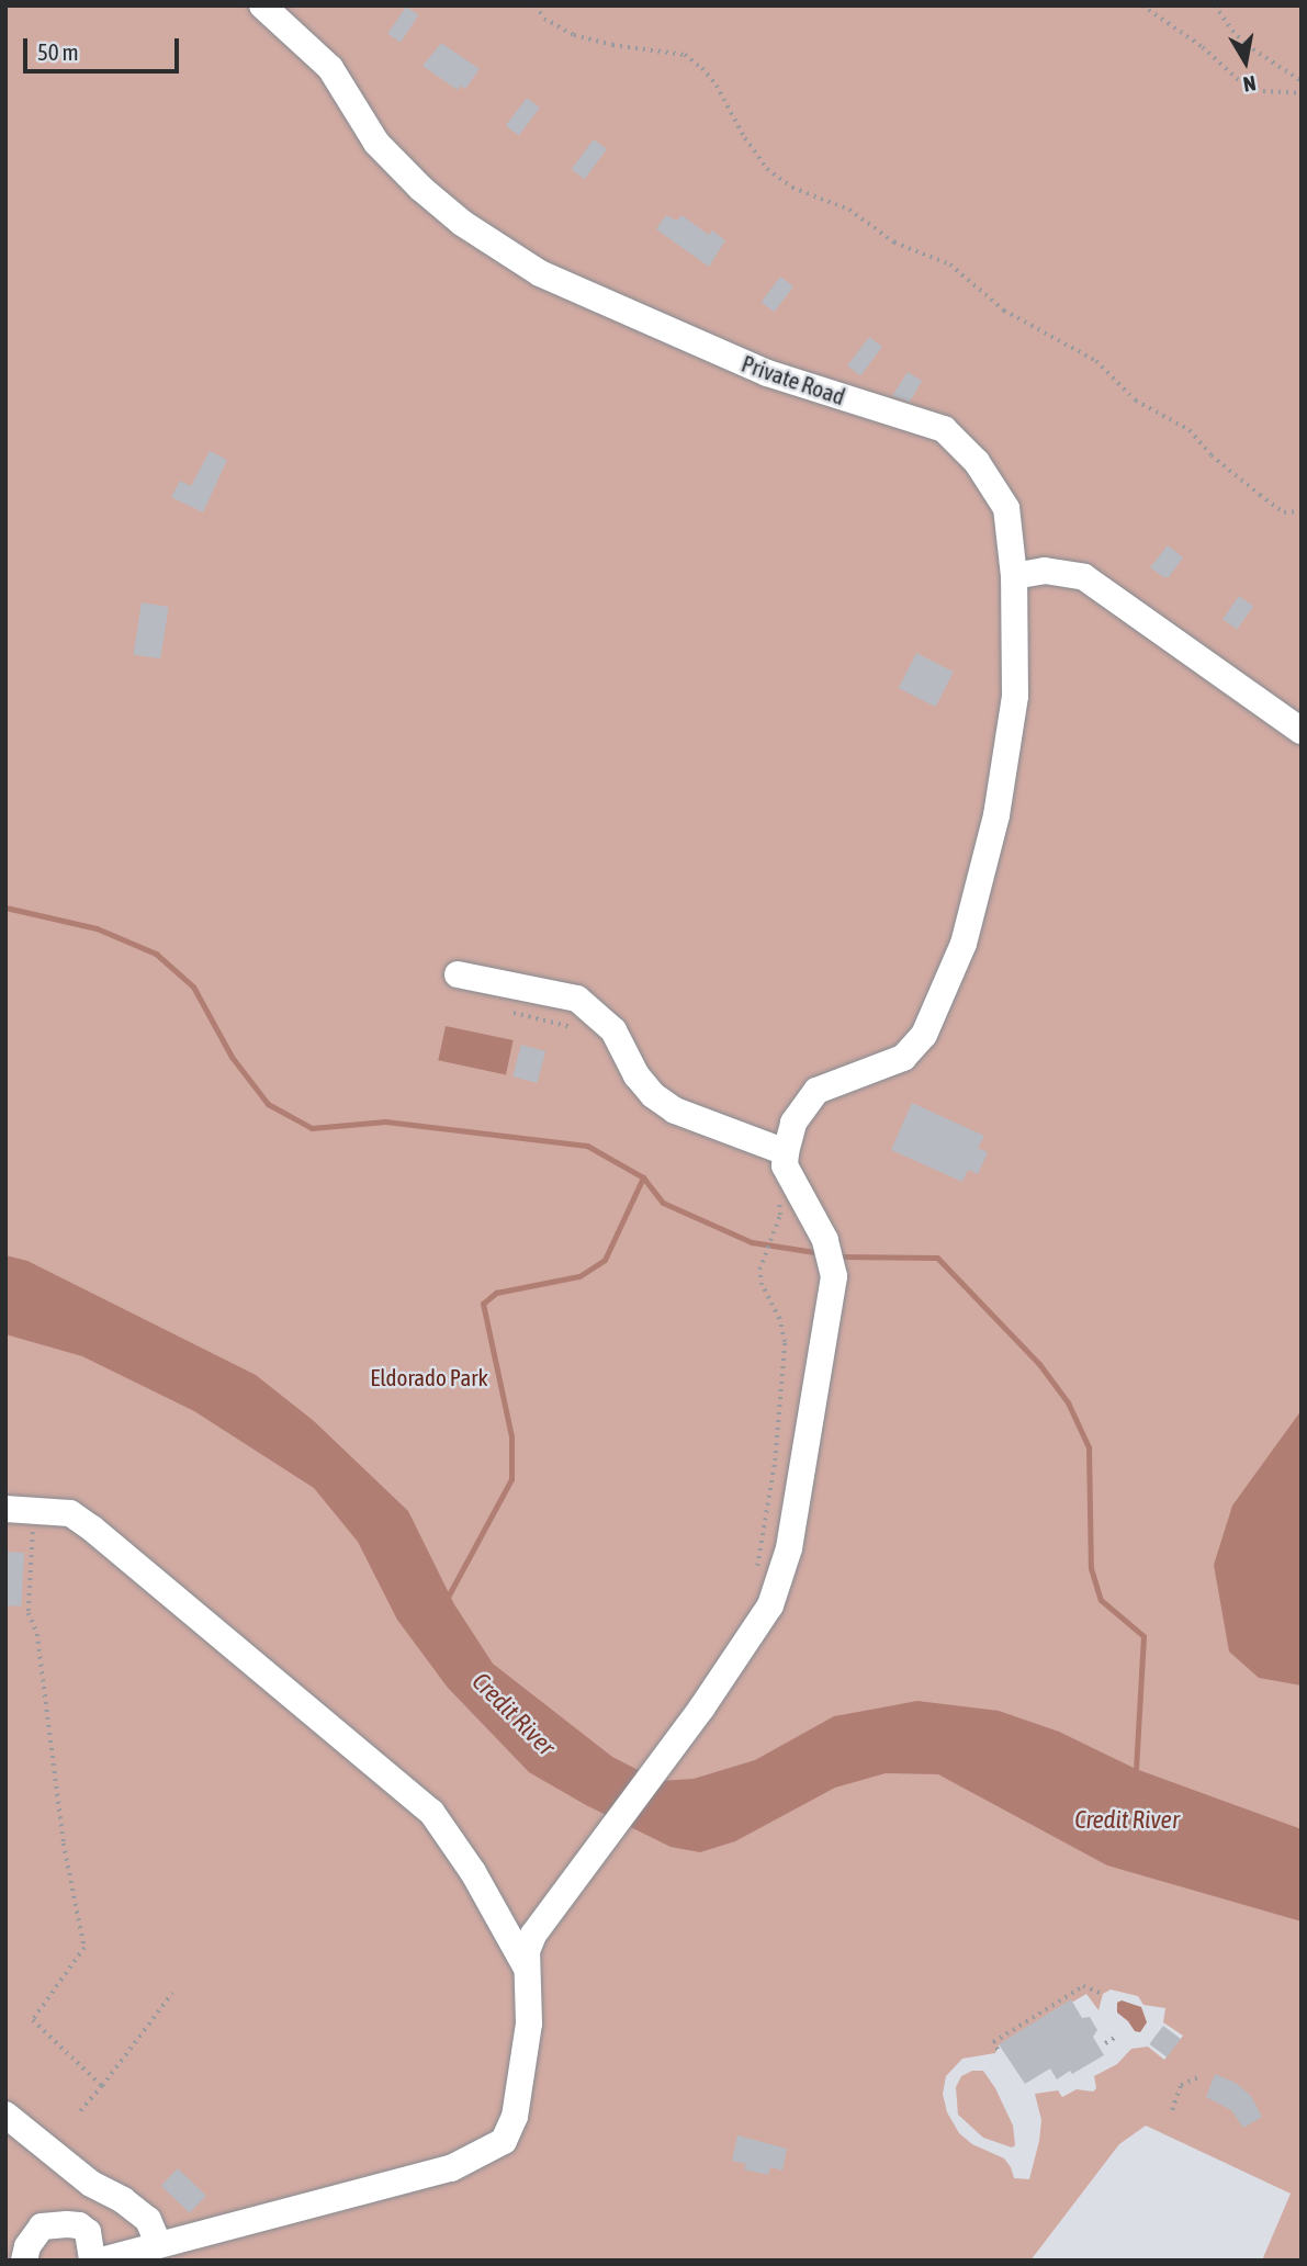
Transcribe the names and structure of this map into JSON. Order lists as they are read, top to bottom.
{
  "streets": {
    "street": ["Private Road"]
  },
  "water": ["Credit River"],
  "parks": ["Eldorado Park"],
  "scale_bar": "50 m",
  "north": "bottom"
}
